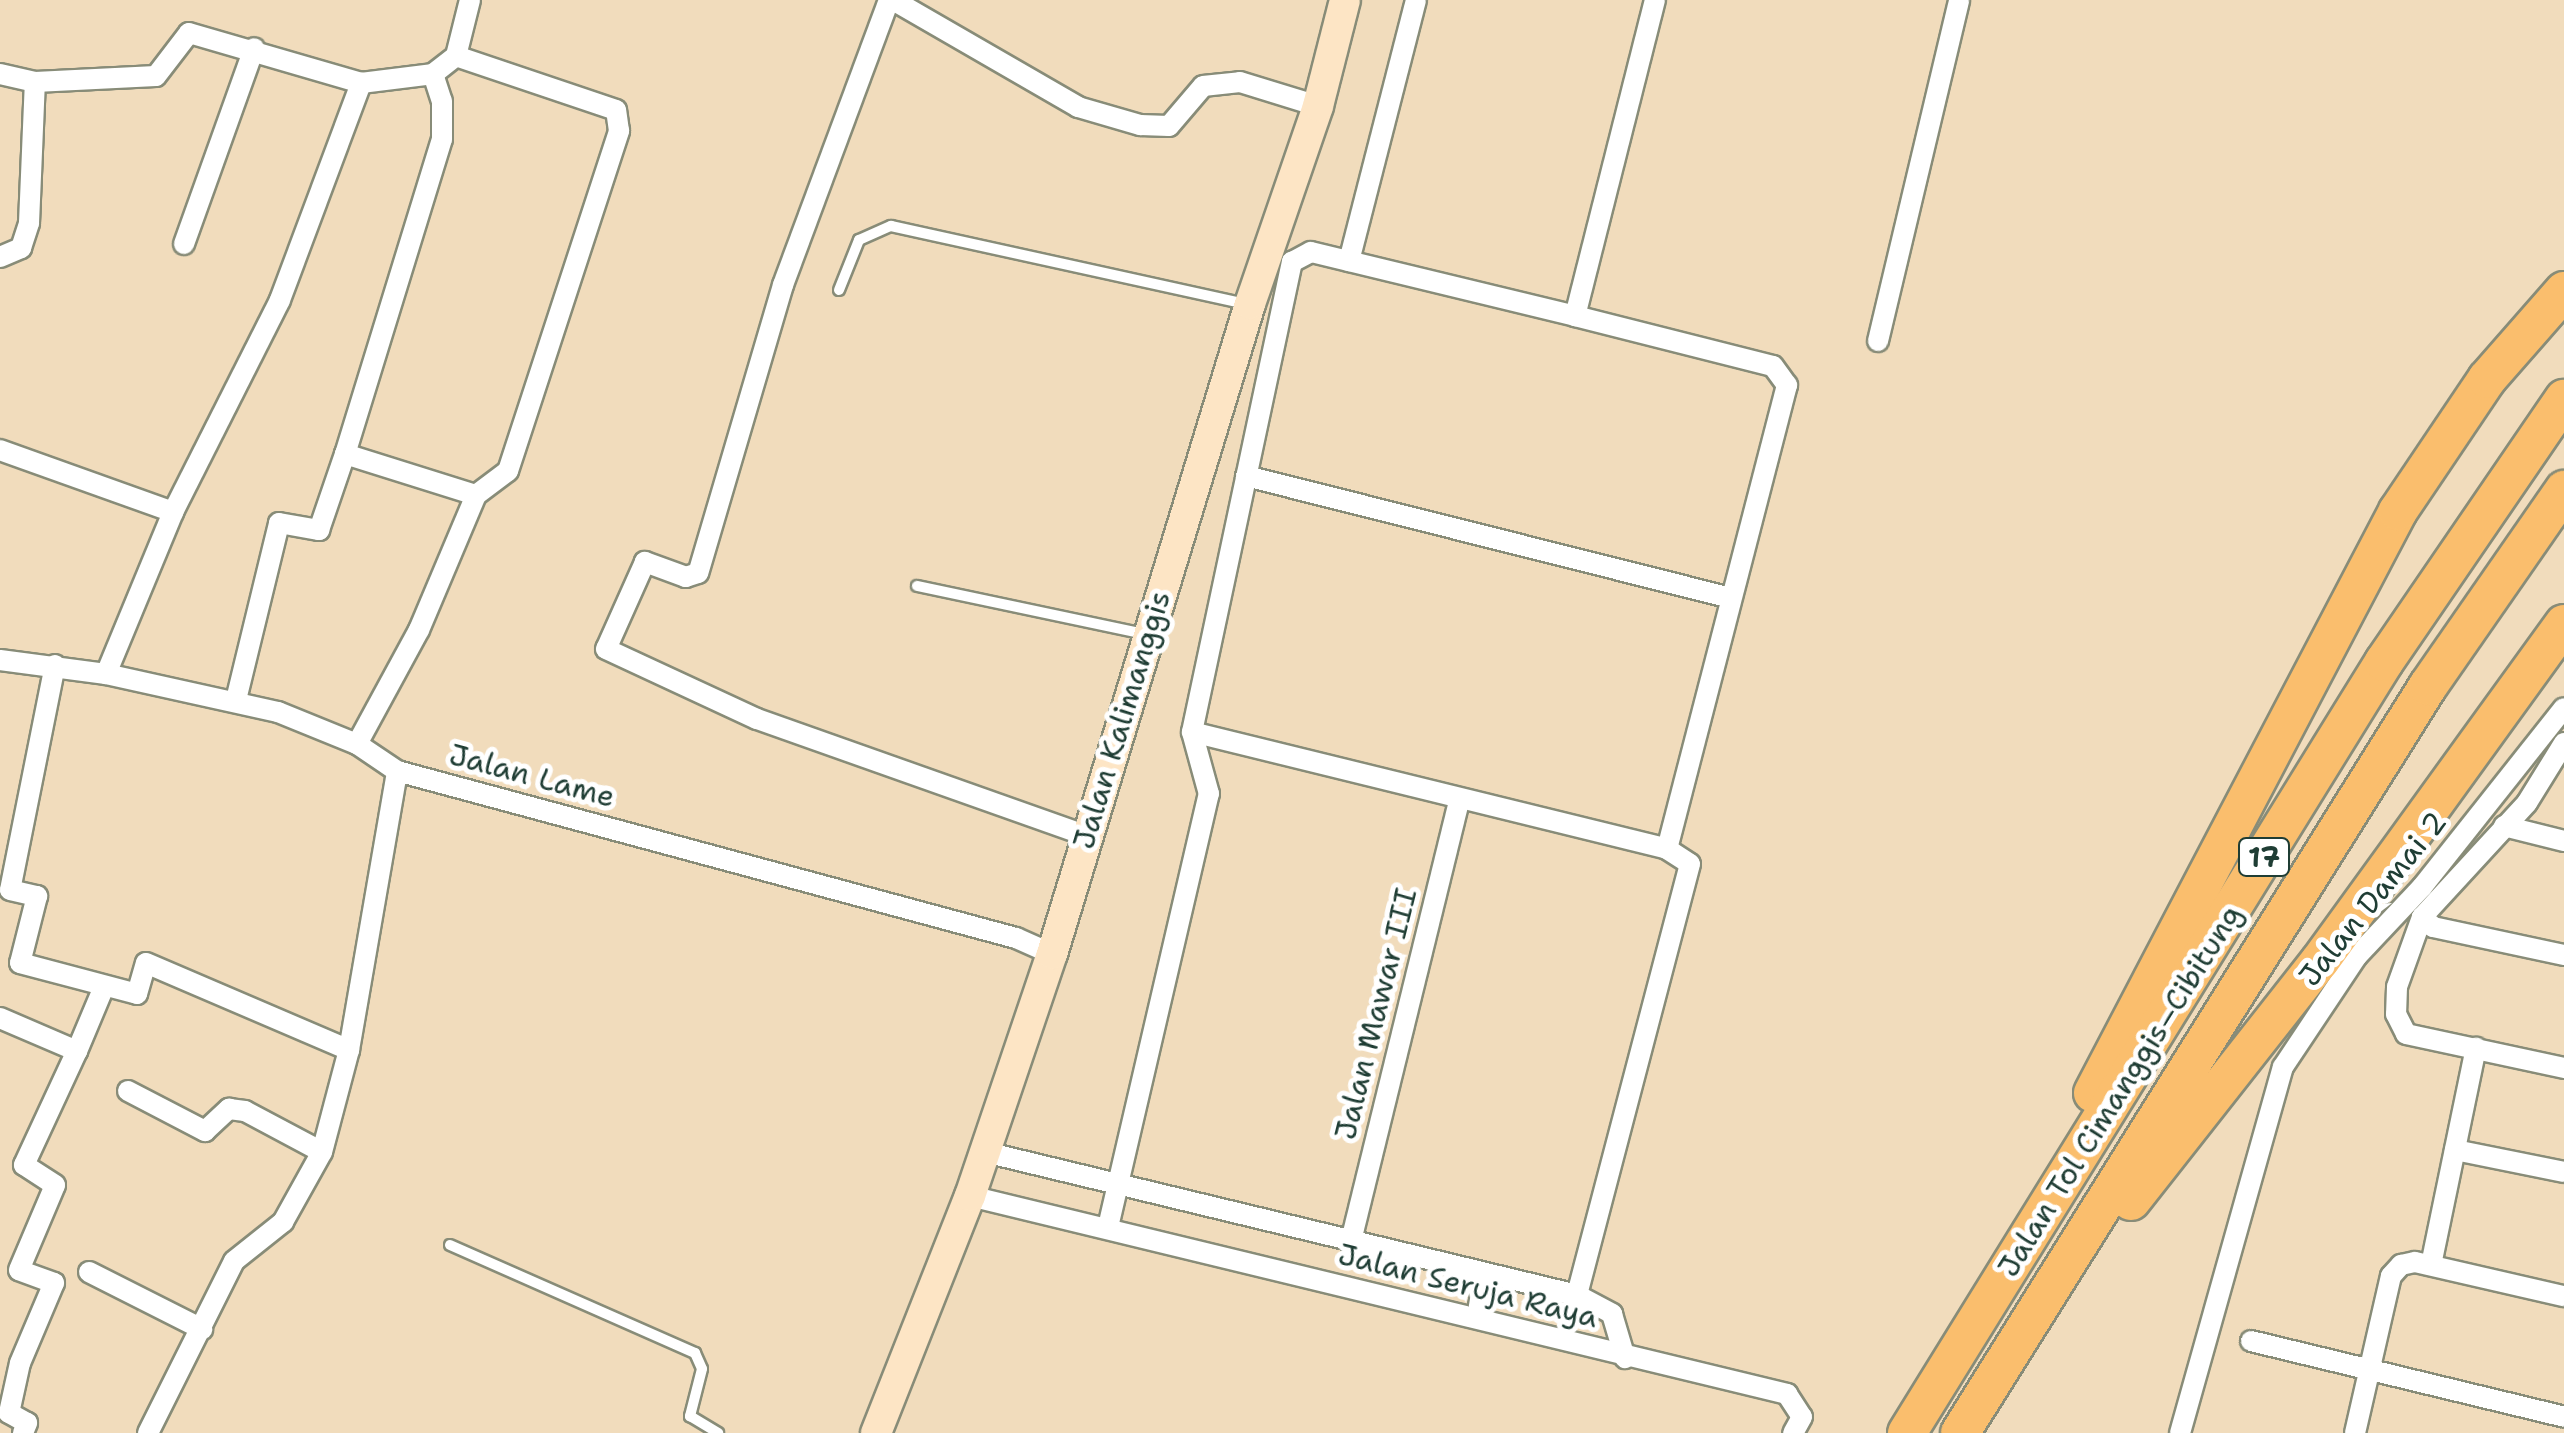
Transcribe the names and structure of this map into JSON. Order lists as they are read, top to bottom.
{
  "streets": {
    "highway": ["17", "Jalan Tol Cimanggis–Cibitung"],
    "main road": ["Jalan Kalimanggis"],
    "street": [
      "Jalan Lame",
      "Jalan Damai 2",
      "Jalan Mawar III",
      "Jalan Seruja Raya"
    ]
  },
  "crossings": [
    ["Jalan Kalimanggis", "Jalan Lame"],
    ["Jalan Kalimanggis", "Jalan Seruja Raya"],
    ["Jalan Mawar III", "Jalan Seruja Raya"]
  ]
}
